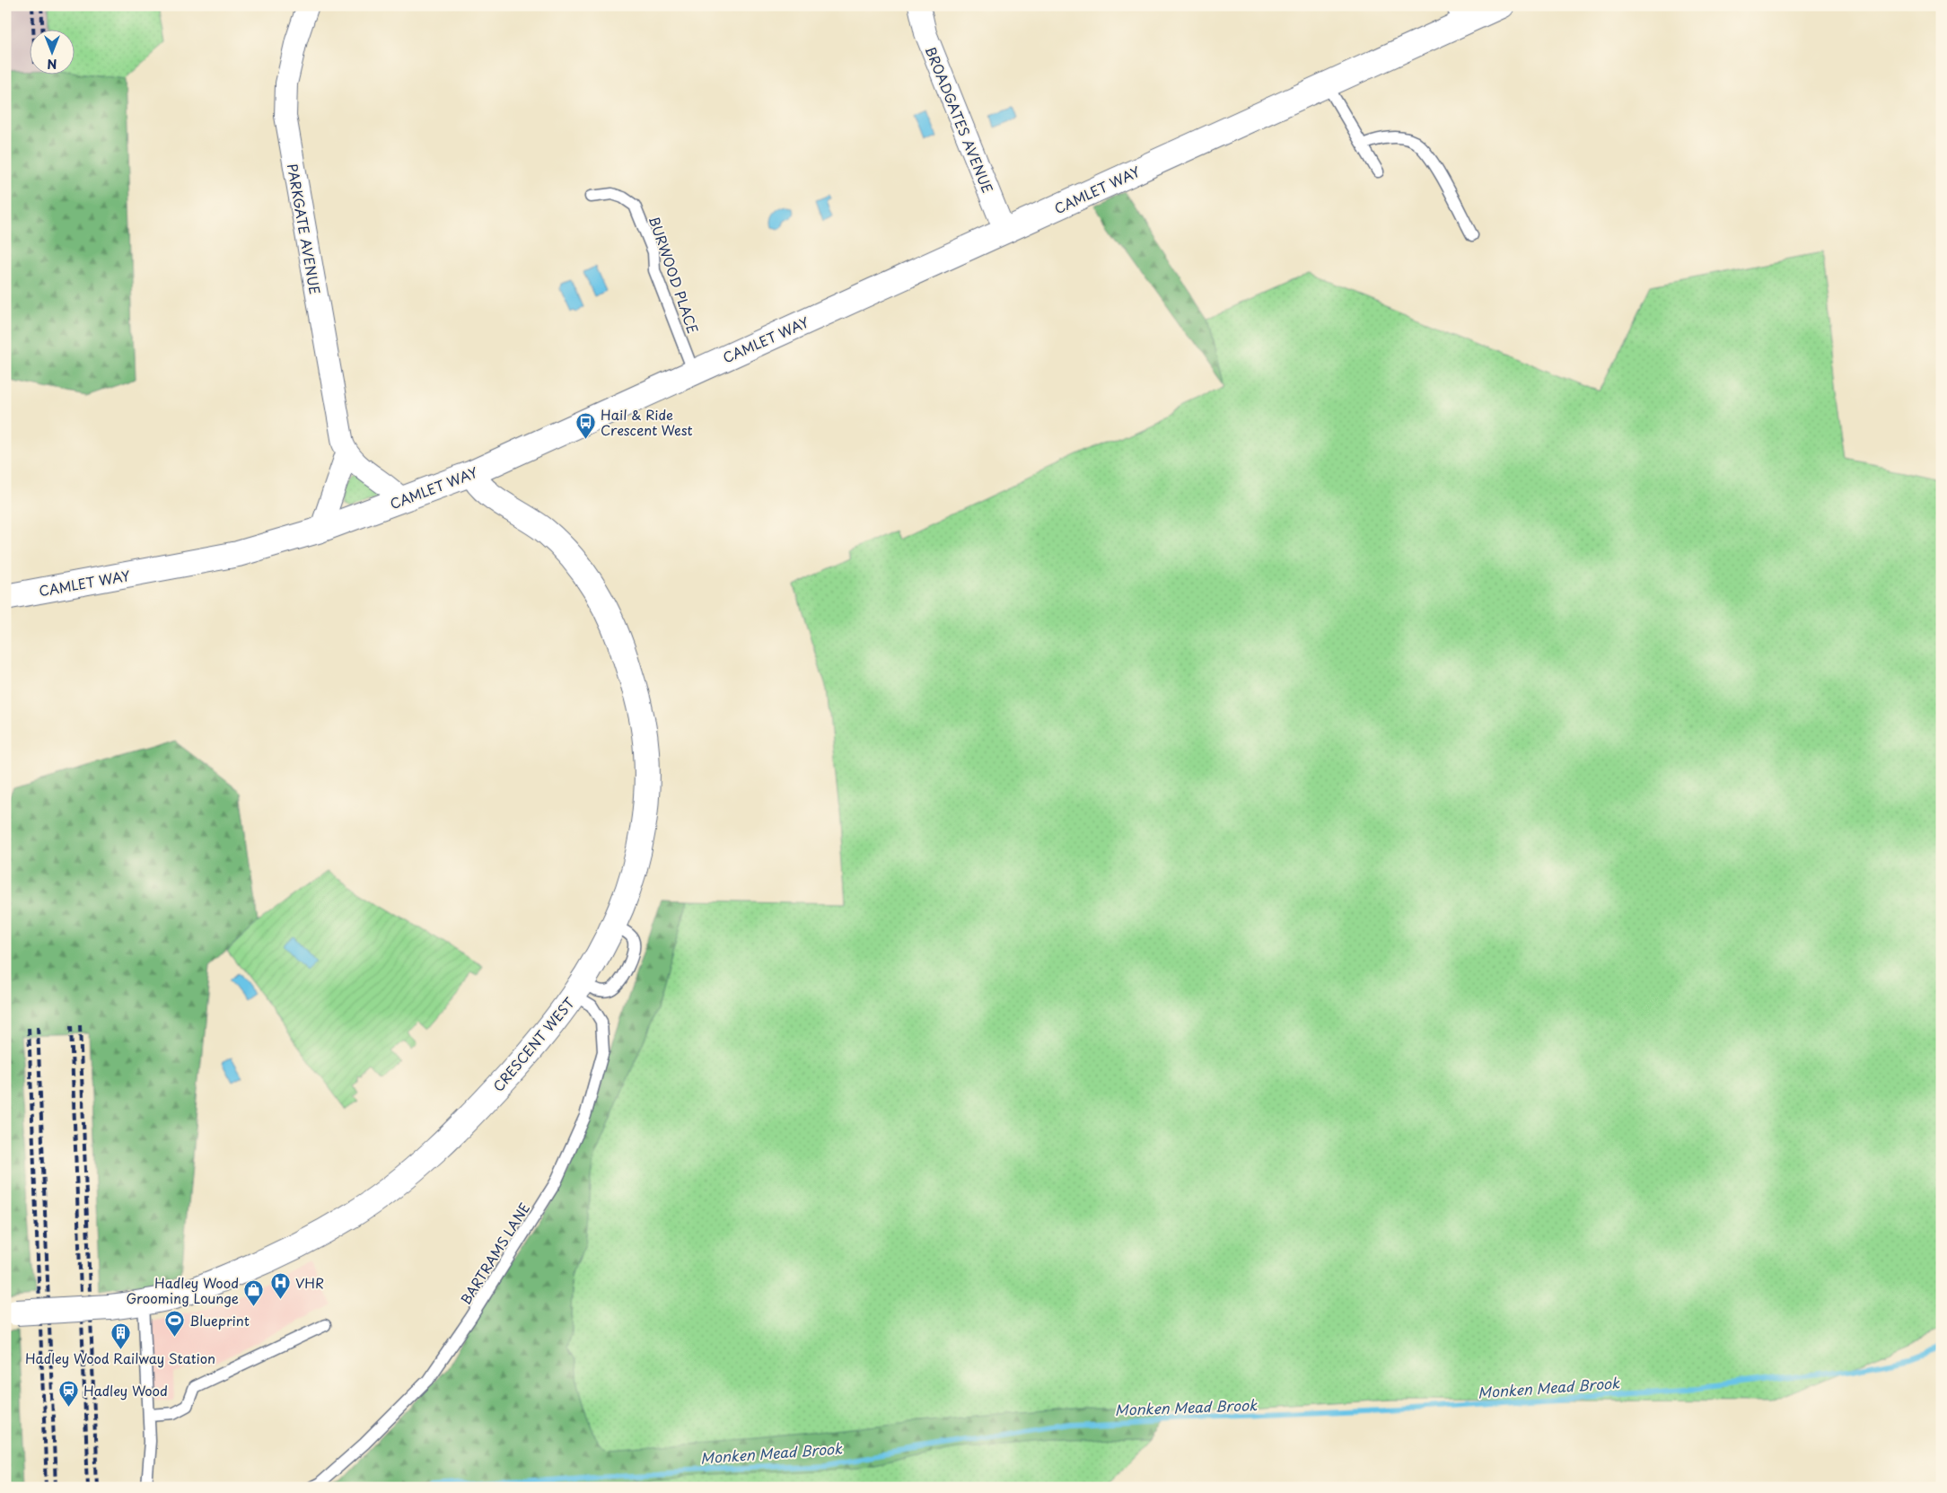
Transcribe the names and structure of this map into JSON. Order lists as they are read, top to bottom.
{
  "streets": {
    "street": [
      "BROADGATES AVENUE",
      "CAMLET WAY",
      "PARKGATE AVENUE",
      "CRESCENT WEST"
    ],
    "lane": ["BURWOOD PLACE", "BARTRAMS LANE"]
  },
  "crossings": [
    ["BROADGATES AVENUE", "CAMLET WAY"],
    ["CAMLET WAY", "BURWOOD PLACE"],
    ["CAMLET WAY", "CRESCENT WEST"],
    ["CRESCENT WEST", "BARTRAMS LANE"]
  ],
  "water": ["Monken Mead Brook"],
  "places": {
    "bus stop": ["Hail & Ride Crescent West"],
    "hospital": ["VHR"],
    "shop": ["Hadley Wood Grooming Lounge"],
    "sports": ["Blueprint"],
    "building": ["Hadley Wood Railway Station"],
    "station": ["Hadley Wood"]
  },
  "north": "bottom"
}
